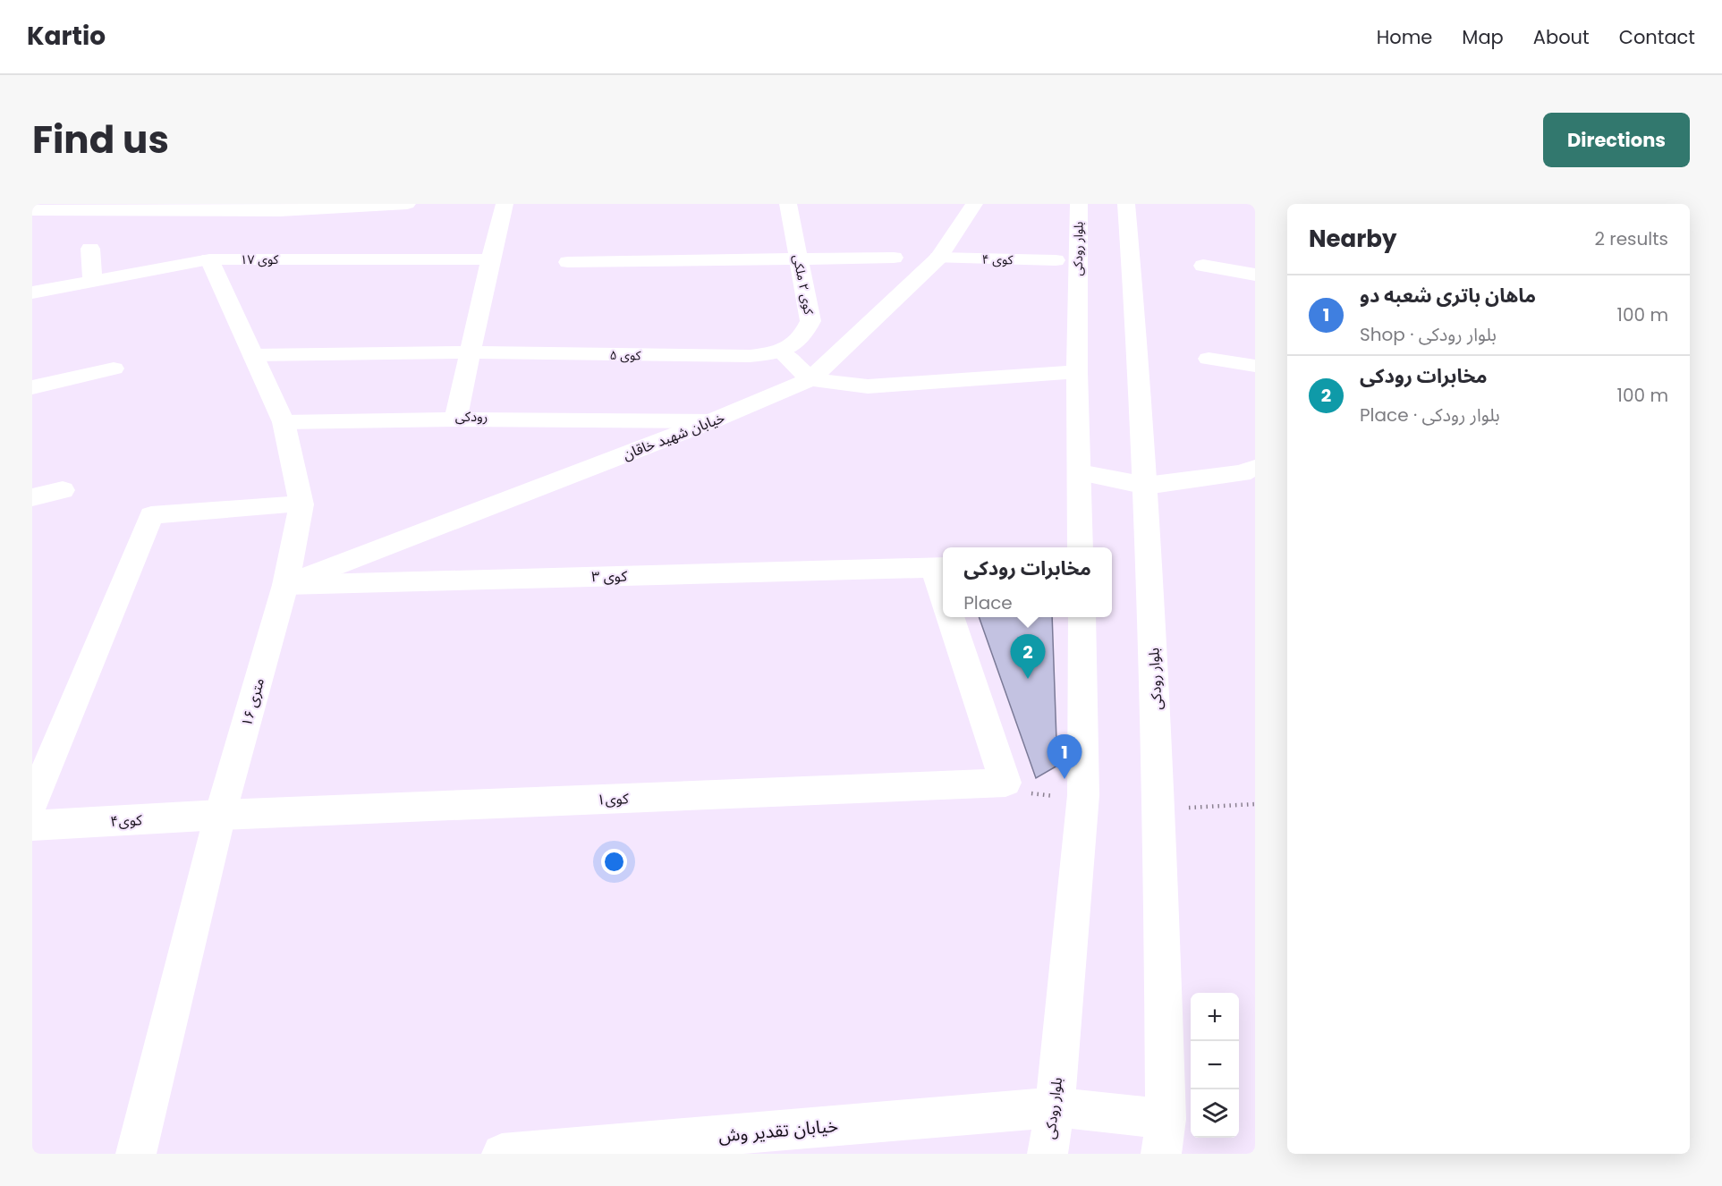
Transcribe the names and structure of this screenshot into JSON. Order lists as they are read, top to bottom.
{
  "streets": {
    "street": [
      "بلوار رودکی",
      "کوی ۱۷",
      "کوی ۴",
      "کوی ۲ ملکی",
      "کوی ۵",
      "خیابان شهید خاقان",
      "کوی ۳",
      "۱۶ متری",
      "کوی۱",
      "کوی۴",
      "خیابان تقدیر وش"
    ]
  },
  "crossings": [
    ["بلوار رودکی", "خیابان تقدیر وش"],
    ["کوی ۱۷", "۱۶ متری"],
    ["کوی ۲ ملکی", "کوی ۵"],
    ["کوی ۵", "۱۶ متری"],
    ["خیابان شهید خاقان", "کوی ۳"],
    ["خیابان شهید خاقان", "۱۶ متری"],
    ["کوی ۳", "۱۶ متری"],
    ["۱۶ متری", "کوی۱"],
    ["۱۶ متری", "کوی۴"],
    ["کوی۱", "کوی۴"]
  ],
  "districts": ["رودکی"],
  "page": {
    "header": "Kartio",
    "nav": [
      "Home",
      "Map",
      "About",
      "Contact"
    ],
    "title": "Find us",
    "buttons": "Directions",
    "heading": ["Nearby", "2 results"],
    "list": [
      {
        "mark": "1",
        "name": "ماهان باتری شعبه دو",
        "note": "Shop · بلوار رودکی",
        "value": "100 m"
      },
      {
        "mark": "2",
        "name": "مخابرات رودکی",
        "note": "Place · بلوار رودکی",
        "value": "100 m"
      }
    ],
    "popup": ["مخابرات رودکی", "Place"],
    "pins": ["2", "1"],
    "map_buttons": ["+", "−"]
  }
}
